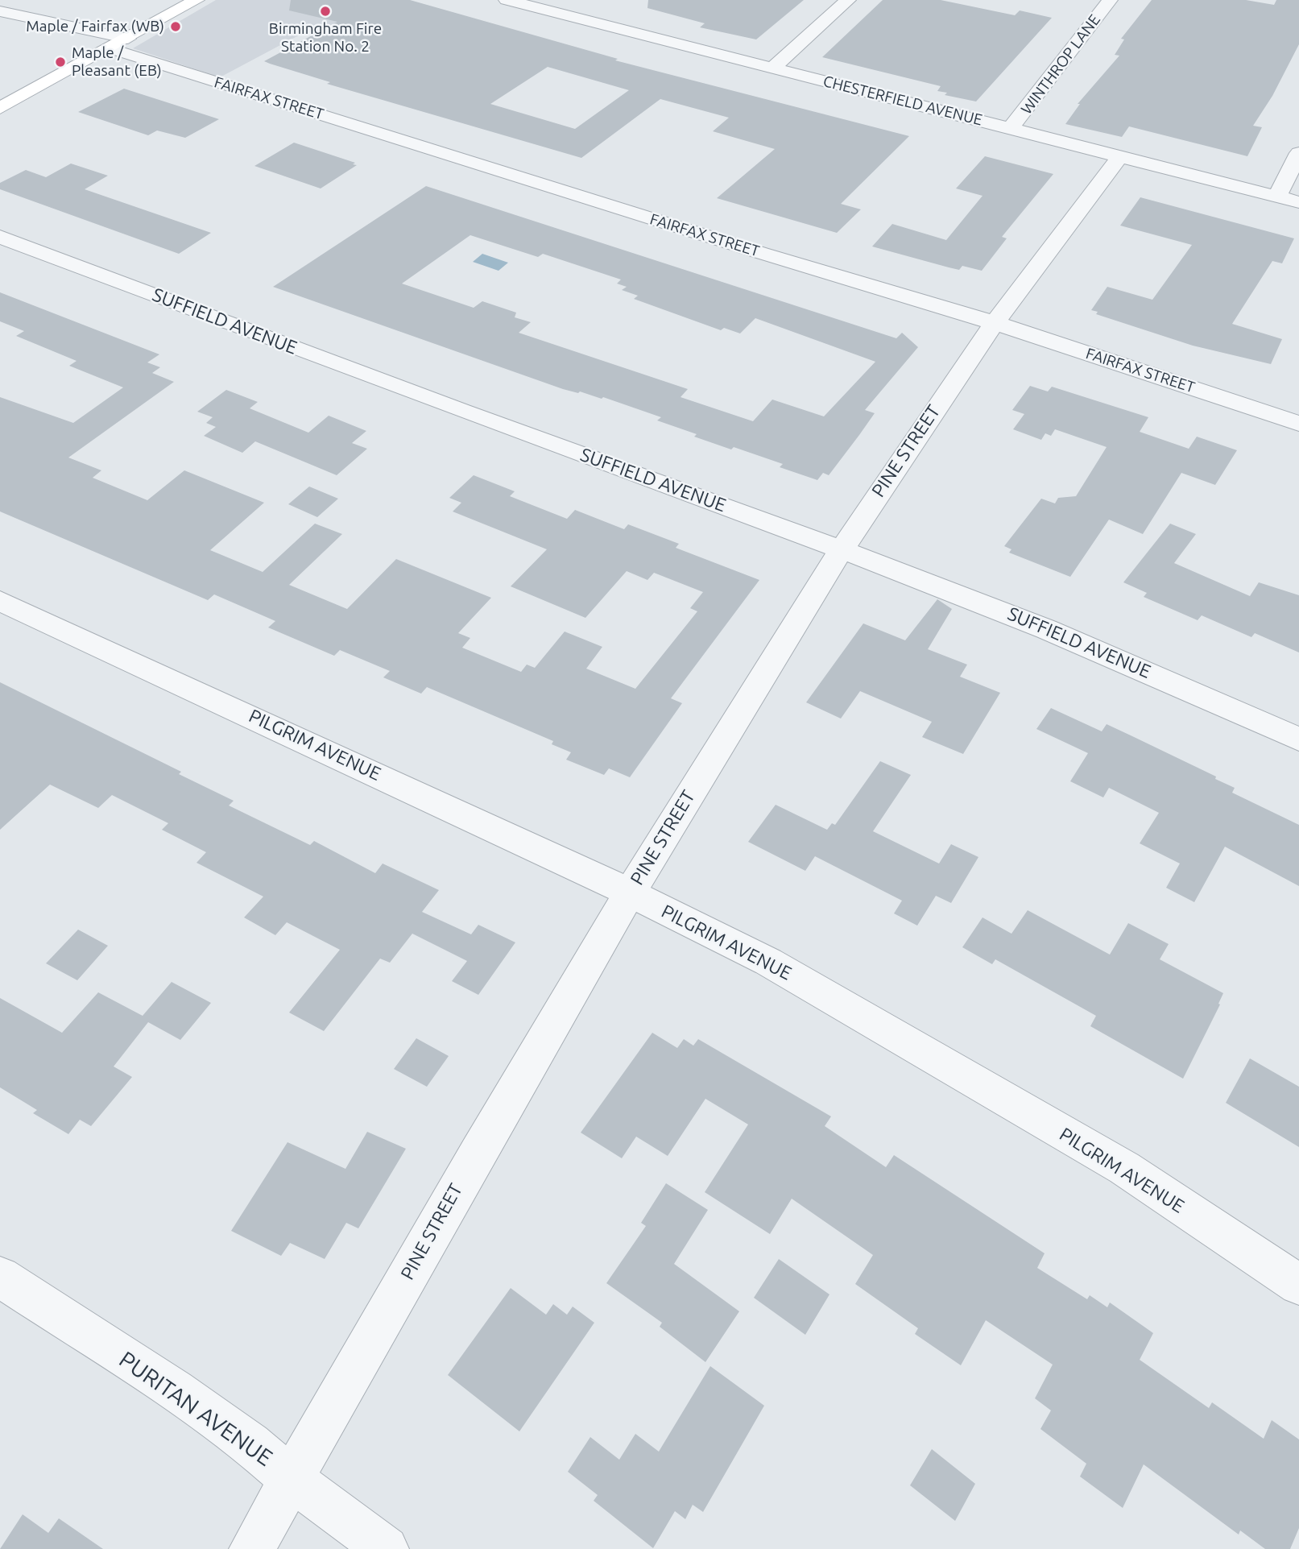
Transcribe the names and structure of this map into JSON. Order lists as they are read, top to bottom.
{
  "streets": {
    "street": [
      "WINTHROP LANE",
      "FAIRFAX STREET",
      "CHESTERFIELD AVENUE",
      "SUFFIELD AVENUE",
      "PINE STREET",
      "PILGRIM AVENUE",
      "PURITAN AVENUE"
    ]
  },
  "crossings": [
    ["WINTHROP LANE", "CHESTERFIELD AVENUE"],
    ["FAIRFAX STREET", "PINE STREET"],
    ["CHESTERFIELD AVENUE", "PINE STREET"],
    ["SUFFIELD AVENUE", "PINE STREET"],
    ["PINE STREET", "PILGRIM AVENUE"],
    ["PINE STREET", "PURITAN AVENUE"]
  ],
  "places": ["Birmingham Fire Station No. 2", "Maple / Fairfax (WB)", "Maple / Pleasant (EB)"]
}
